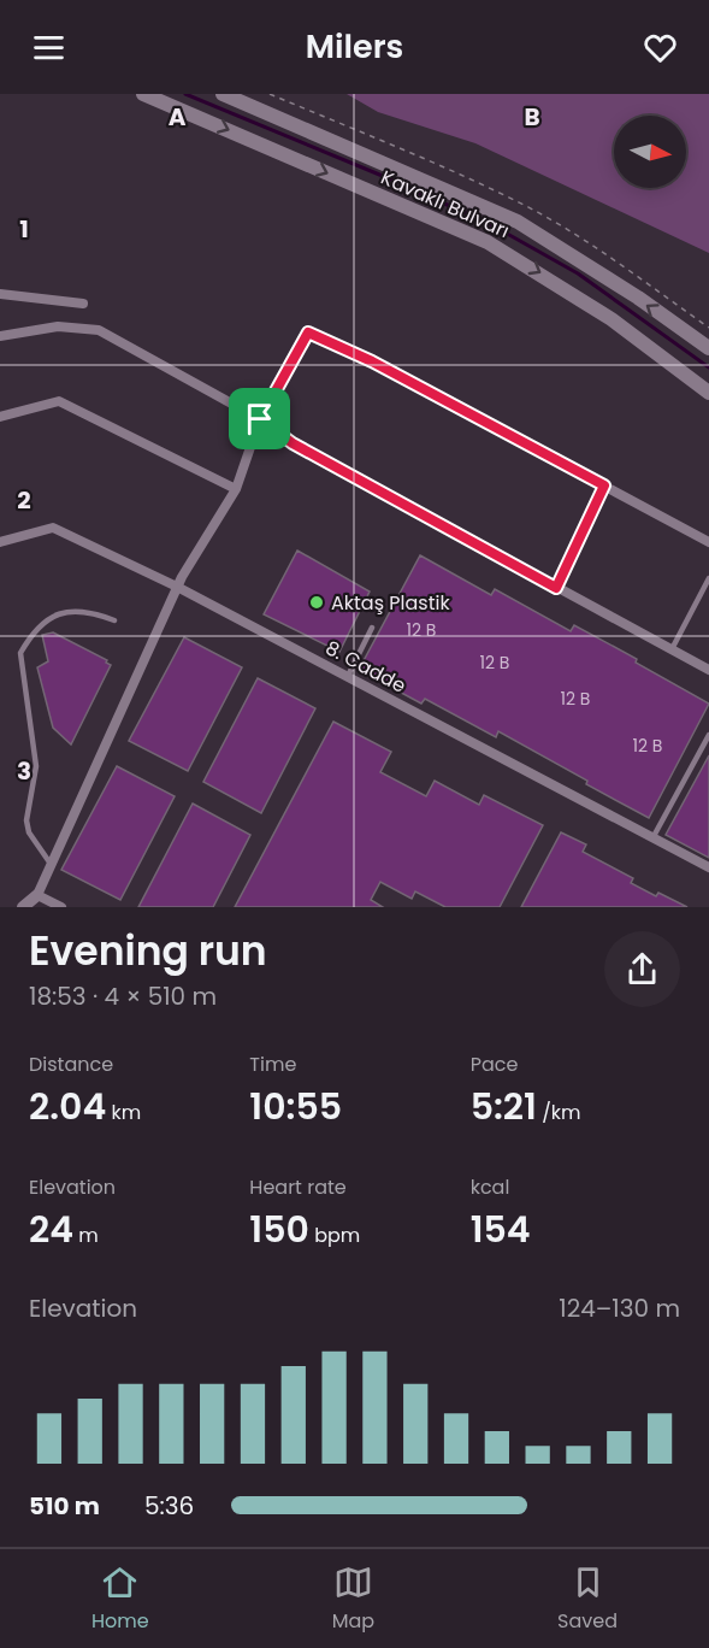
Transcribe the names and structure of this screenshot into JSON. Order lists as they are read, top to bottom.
{
  "streets": {
    "main road": ["Kavaklı Bulvarı"],
    "street": ["8. Cadde"]
  },
  "places": ["Aktaş Plastik"],
  "house_numbers": [
    "12 B",
    "12 B",
    "12 B",
    "12 B"
  ],
  "north": "right",
  "page": {
    "header": "Milers",
    "heading": ["Evening run", "18:53 · 4 × 510 m"],
    "stats": [
      ["Distance", "2.04 km"],
      ["Time", "10:55"],
      ["Pace", "5:21 /km"],
      ["Elevation", "24 m"],
      ["Heart rate", "150 bpm"],
      ["kcal", "154"]
    ],
    "chart": ["Elevation", "124–130 m"],
    "list": [
      {
        "name": "510 m",
        "note": "5:36"
      }
    ],
    "tabs": ["Home", "Map", "Saved"]
  },
  "grid": {
    "columns": ["A", "B"],
    "rows": ["1", "2", "3"]
  }
}
